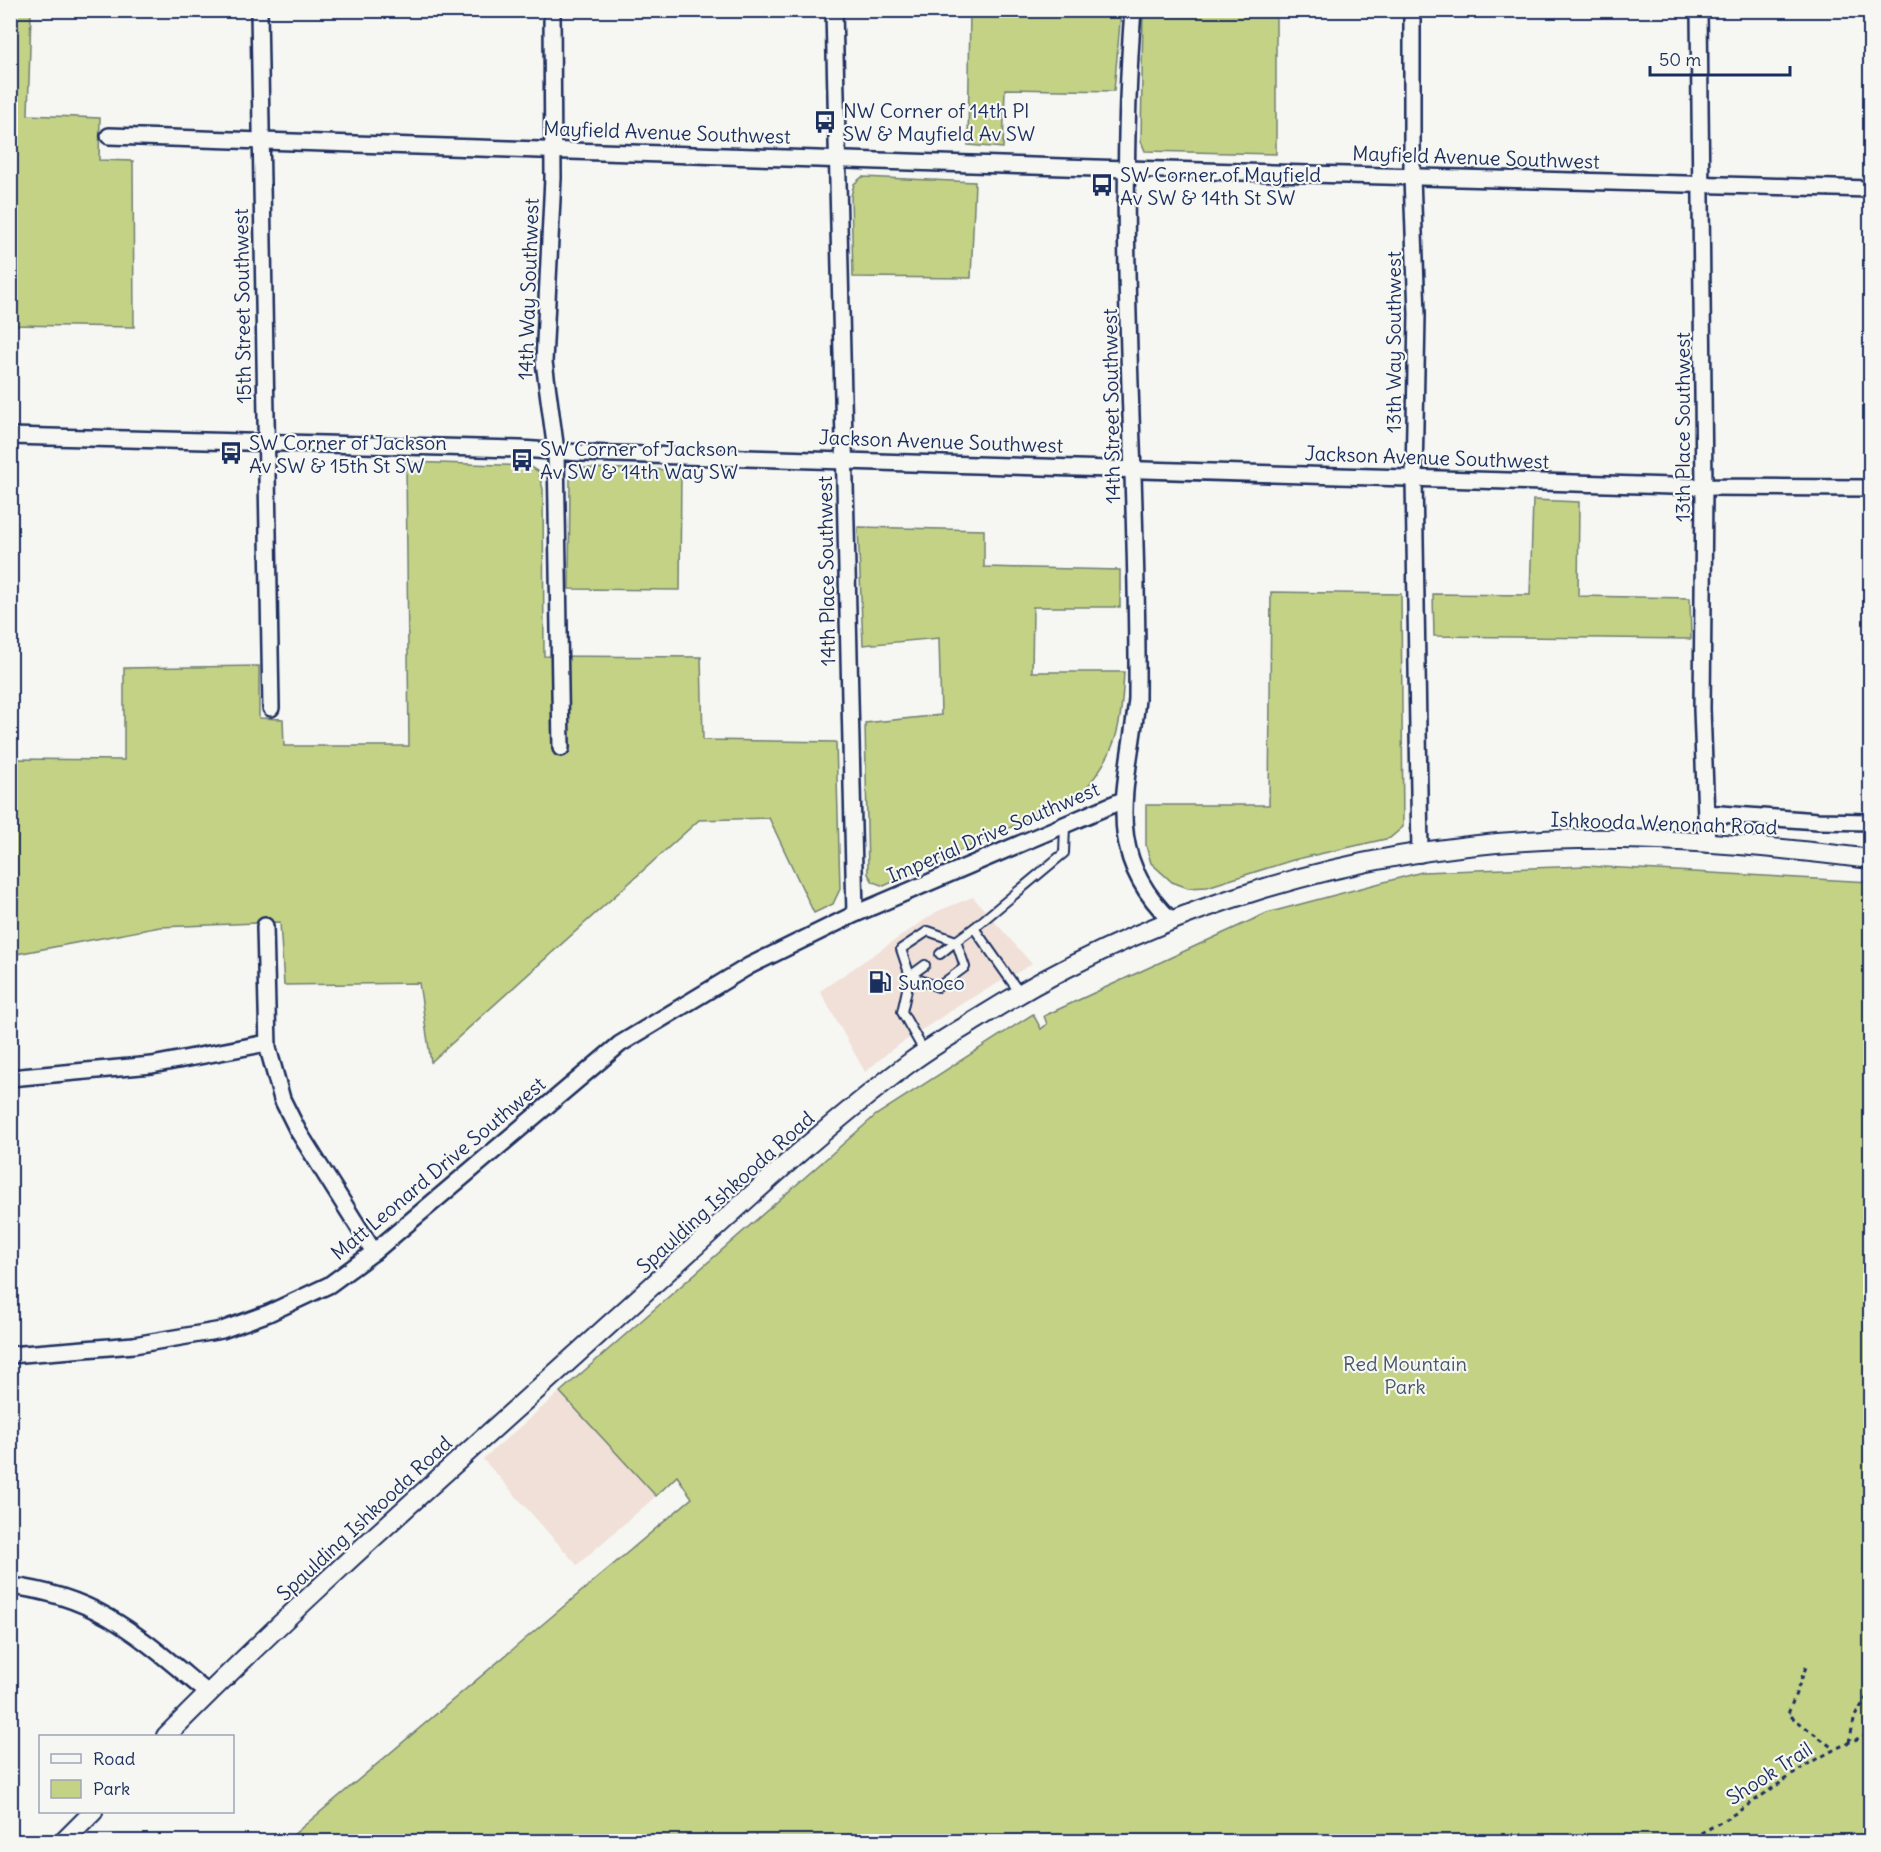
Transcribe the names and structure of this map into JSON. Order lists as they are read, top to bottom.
{
  "streets": {
    "street": [
      "Mayfield Avenue Southwest",
      "14th Way Southwest",
      "15th Street Southwest",
      "13th Way Southwest",
      "14th Street Southwest",
      "13th Place Southwest",
      "Jackson Avenue Southwest",
      "14th Place Southwest",
      "Ishkooda Wenonah Road",
      "Imperial Drive Southwest",
      "Matt Leonard Drive Southwest",
      "Spaulding Ishkooda Road"
    ],
    "path": ["Shook Trail"]
  },
  "crossings": [
    ["Mayfield Avenue Southwest", "14th Way Southwest"],
    ["Mayfield Avenue Southwest", "15th Street Southwest"],
    ["Mayfield Avenue Southwest", "13th Way Southwest"],
    ["Mayfield Avenue Southwest", "14th Street Southwest"],
    ["Mayfield Avenue Southwest", "13th Place Southwest"],
    ["Mayfield Avenue Southwest", "14th Place Southwest"],
    ["14th Way Southwest", "Jackson Avenue Southwest"],
    ["15th Street Southwest", "Jackson Avenue Southwest"],
    ["13th Way Southwest", "Jackson Avenue Southwest"],
    ["13th Way Southwest", "Ishkooda Wenonah Road"],
    ["13th Way Southwest", "Spaulding Ishkooda Road"],
    ["14th Street Southwest", "Jackson Avenue Southwest"],
    ["14th Street Southwest", "Imperial Drive Southwest"],
    ["13th Place Southwest", "Jackson Avenue Southwest"],
    ["13th Place Southwest", "Ishkooda Wenonah Road"],
    ["Jackson Avenue Southwest", "14th Place Southwest"],
    ["14th Place Southwest", "Imperial Drive Southwest"],
    ["14th Place Southwest", "Matt Leonard Drive Southwest"],
    ["Ishkooda Wenonah Road", "Spaulding Ishkooda Road"],
    ["Imperial Drive Southwest", "Matt Leonard Drive Southwest"],
    ["Imperial Drive Southwest", "Spaulding Ishkooda Road"]
  ],
  "parks": ["Red Mountain Park"],
  "places": {
    "bus stop": [
      "NW Corner of 14th Pl SW & Mayfield Av SW",
      "SW Corner of Mayfield Av SW & 14th St SW",
      "SW Corner of Jackson Av SW & 15th St SW",
      "SW Corner of Jackson Av SW & 14th Way SW"
    ],
    "fuel station": ["Sunoco"]
  },
  "legend": ["Road", "Park"],
  "scale_bar": "50 m"
}
